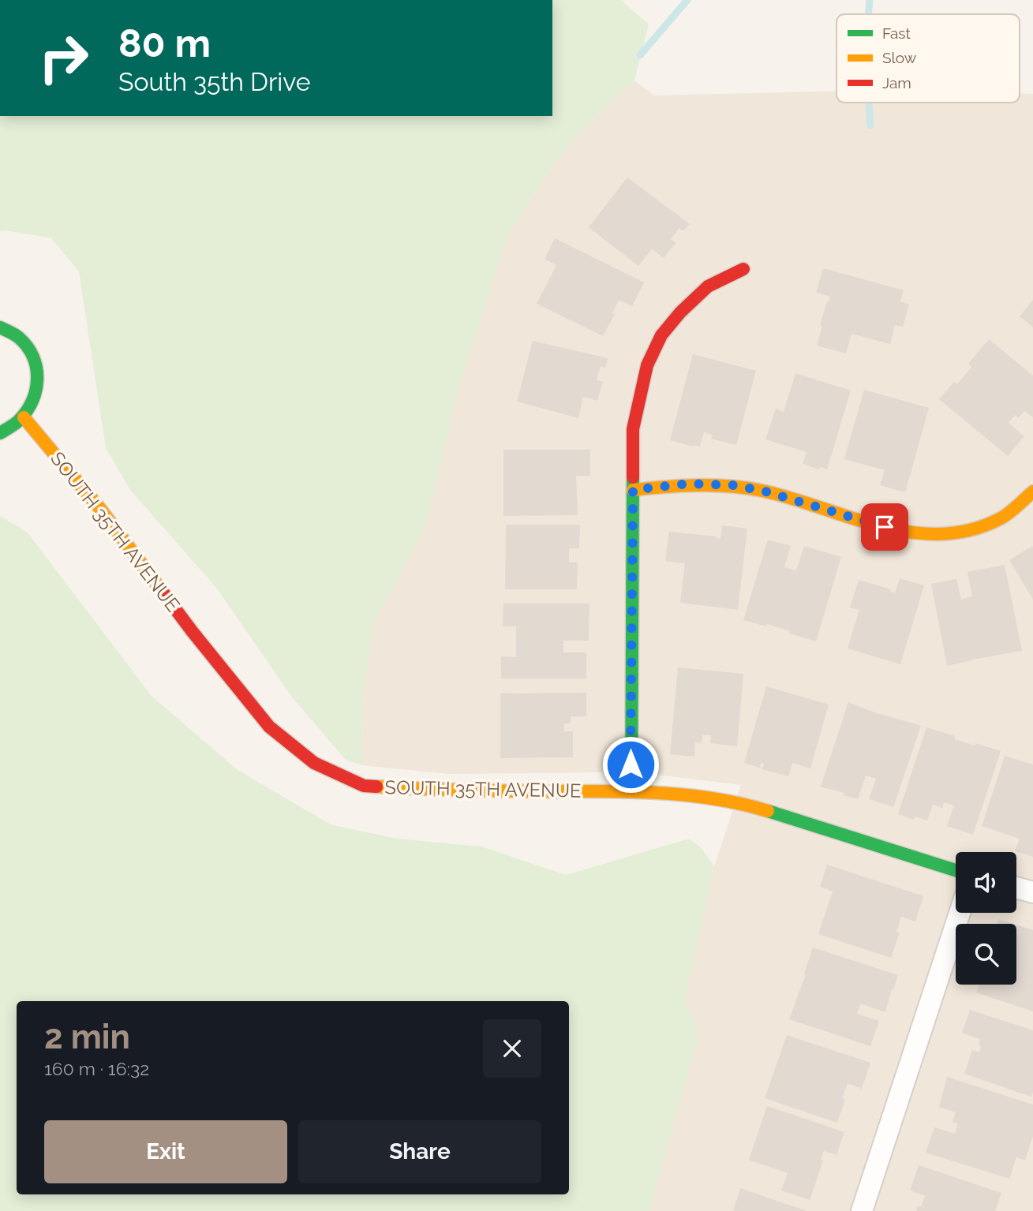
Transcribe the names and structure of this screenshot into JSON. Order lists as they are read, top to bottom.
{
  "streets": {
    "street": ["SOUTH 35TH AVENUE"]
  },
  "legend": ["Fast", "Slow", "Jam"],
  "page": {
    "turn": ["80 m", "South 35th Drive"],
    "heading": ["2 min", "160 m · 16:32"],
    "buttons": ["Exit", "Share"]
  }
}
